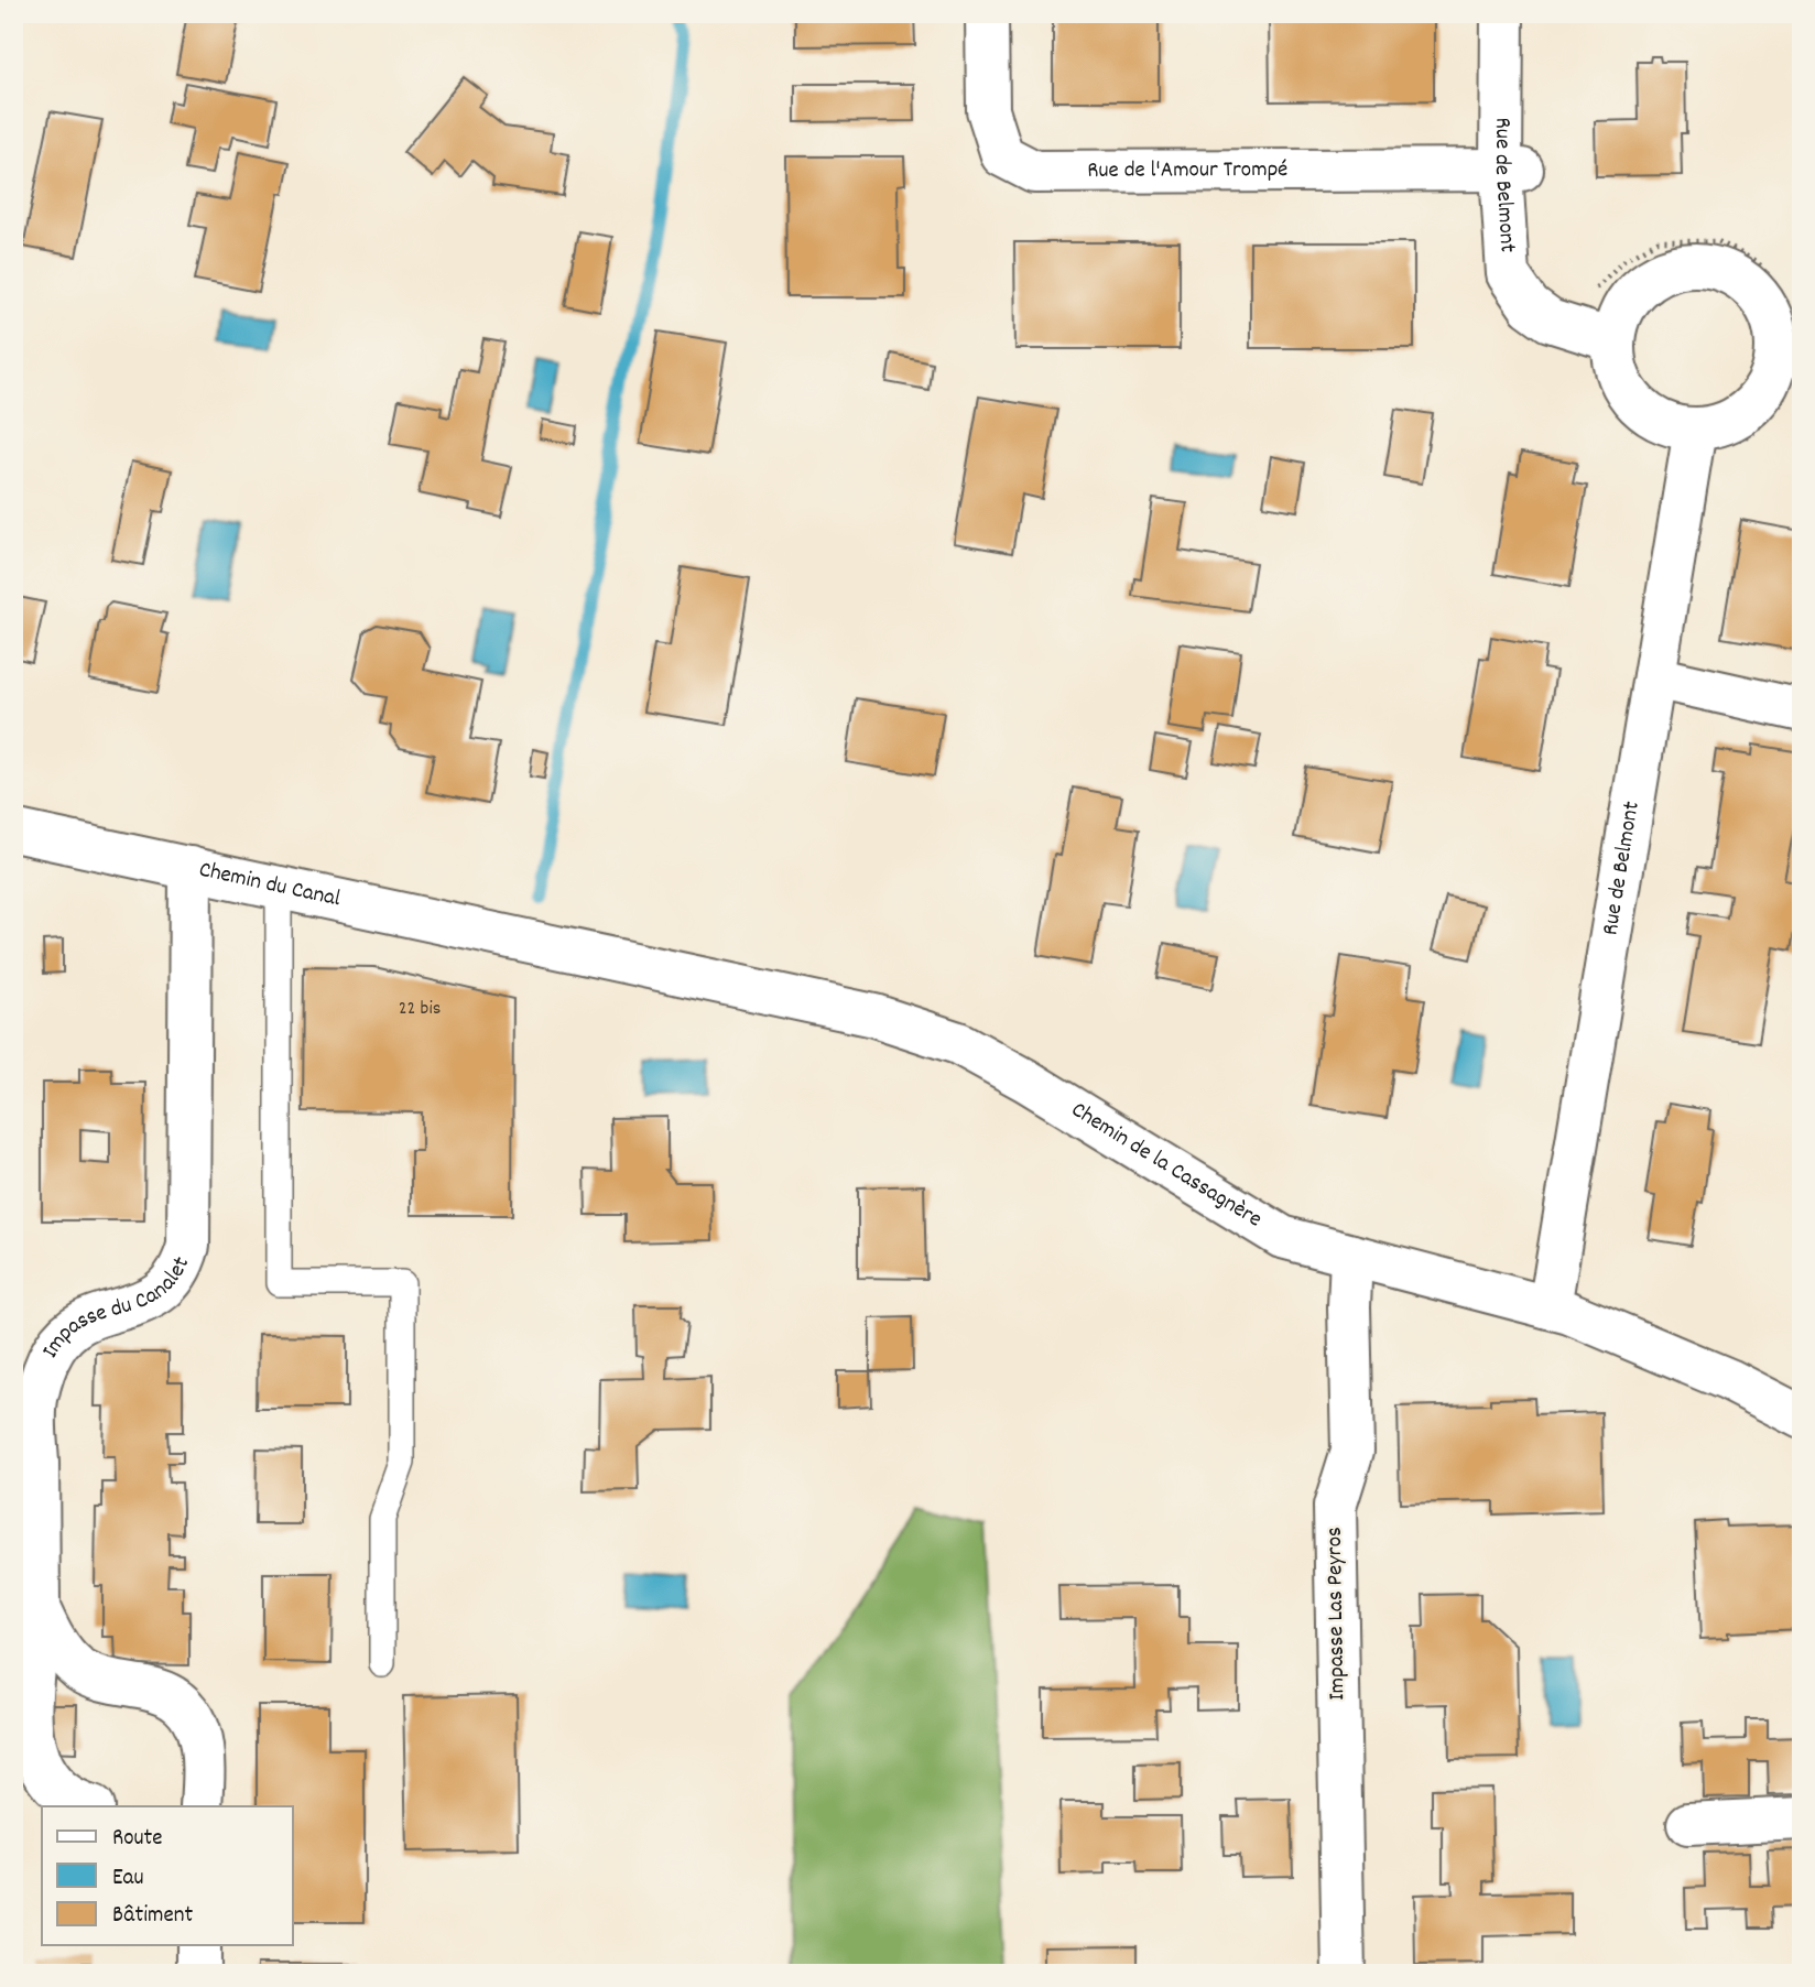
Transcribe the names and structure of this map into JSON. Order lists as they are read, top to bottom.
{
  "streets": {
    "street": [
      "Rue de l'Amour Trompé",
      "Rue de Belmont",
      "Chemin du Canal",
      "Chemin de la Cassagnère",
      "Impasse du Canalet",
      "Impasse Las Peyros"
    ]
  },
  "crossings": [
    ["Rue de l'Amour Trompé", "Rue de Belmont"],
    ["Rue de Belmont", "Chemin de la Cassagnère"],
    ["Chemin du Canal", "Chemin de la Cassagnère"],
    ["Chemin du Canal", "Impasse du Canalet"],
    ["Chemin de la Cassagnère", "Impasse Las Peyros"]
  ],
  "house_numbers": ["22 bis"],
  "legend": ["Route", "Eau", "Bâtiment"]
}
